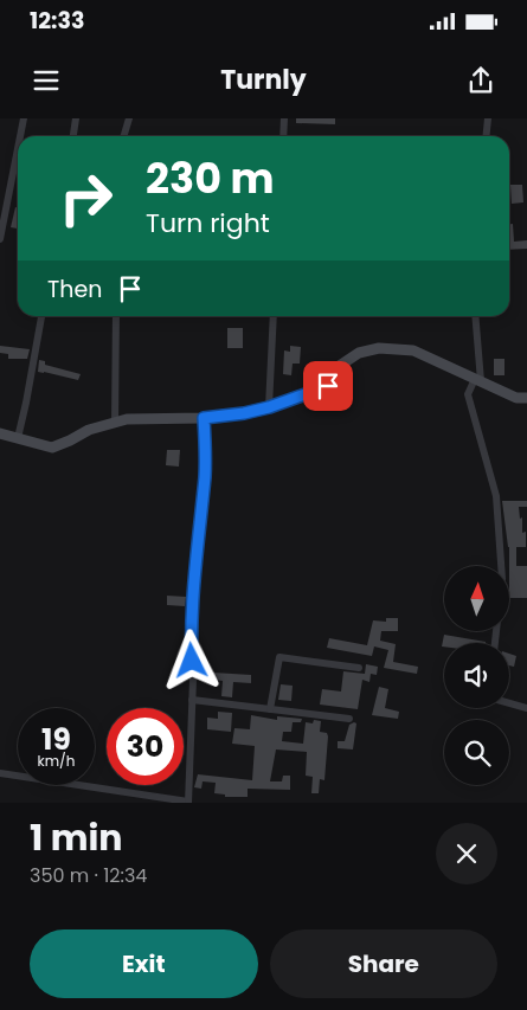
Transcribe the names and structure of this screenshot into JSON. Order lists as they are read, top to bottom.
{
  "north": "top",
  "page": {
    "status": "12:33",
    "header": "Turnly",
    "turn": ["230 m", "Turn right"],
    "then": "Then",
    "speed": "19 km/h",
    "limit": "30",
    "heading": ["1 min", "350 m · 12:34"],
    "buttons": ["Exit", "Share"]
  }
}
